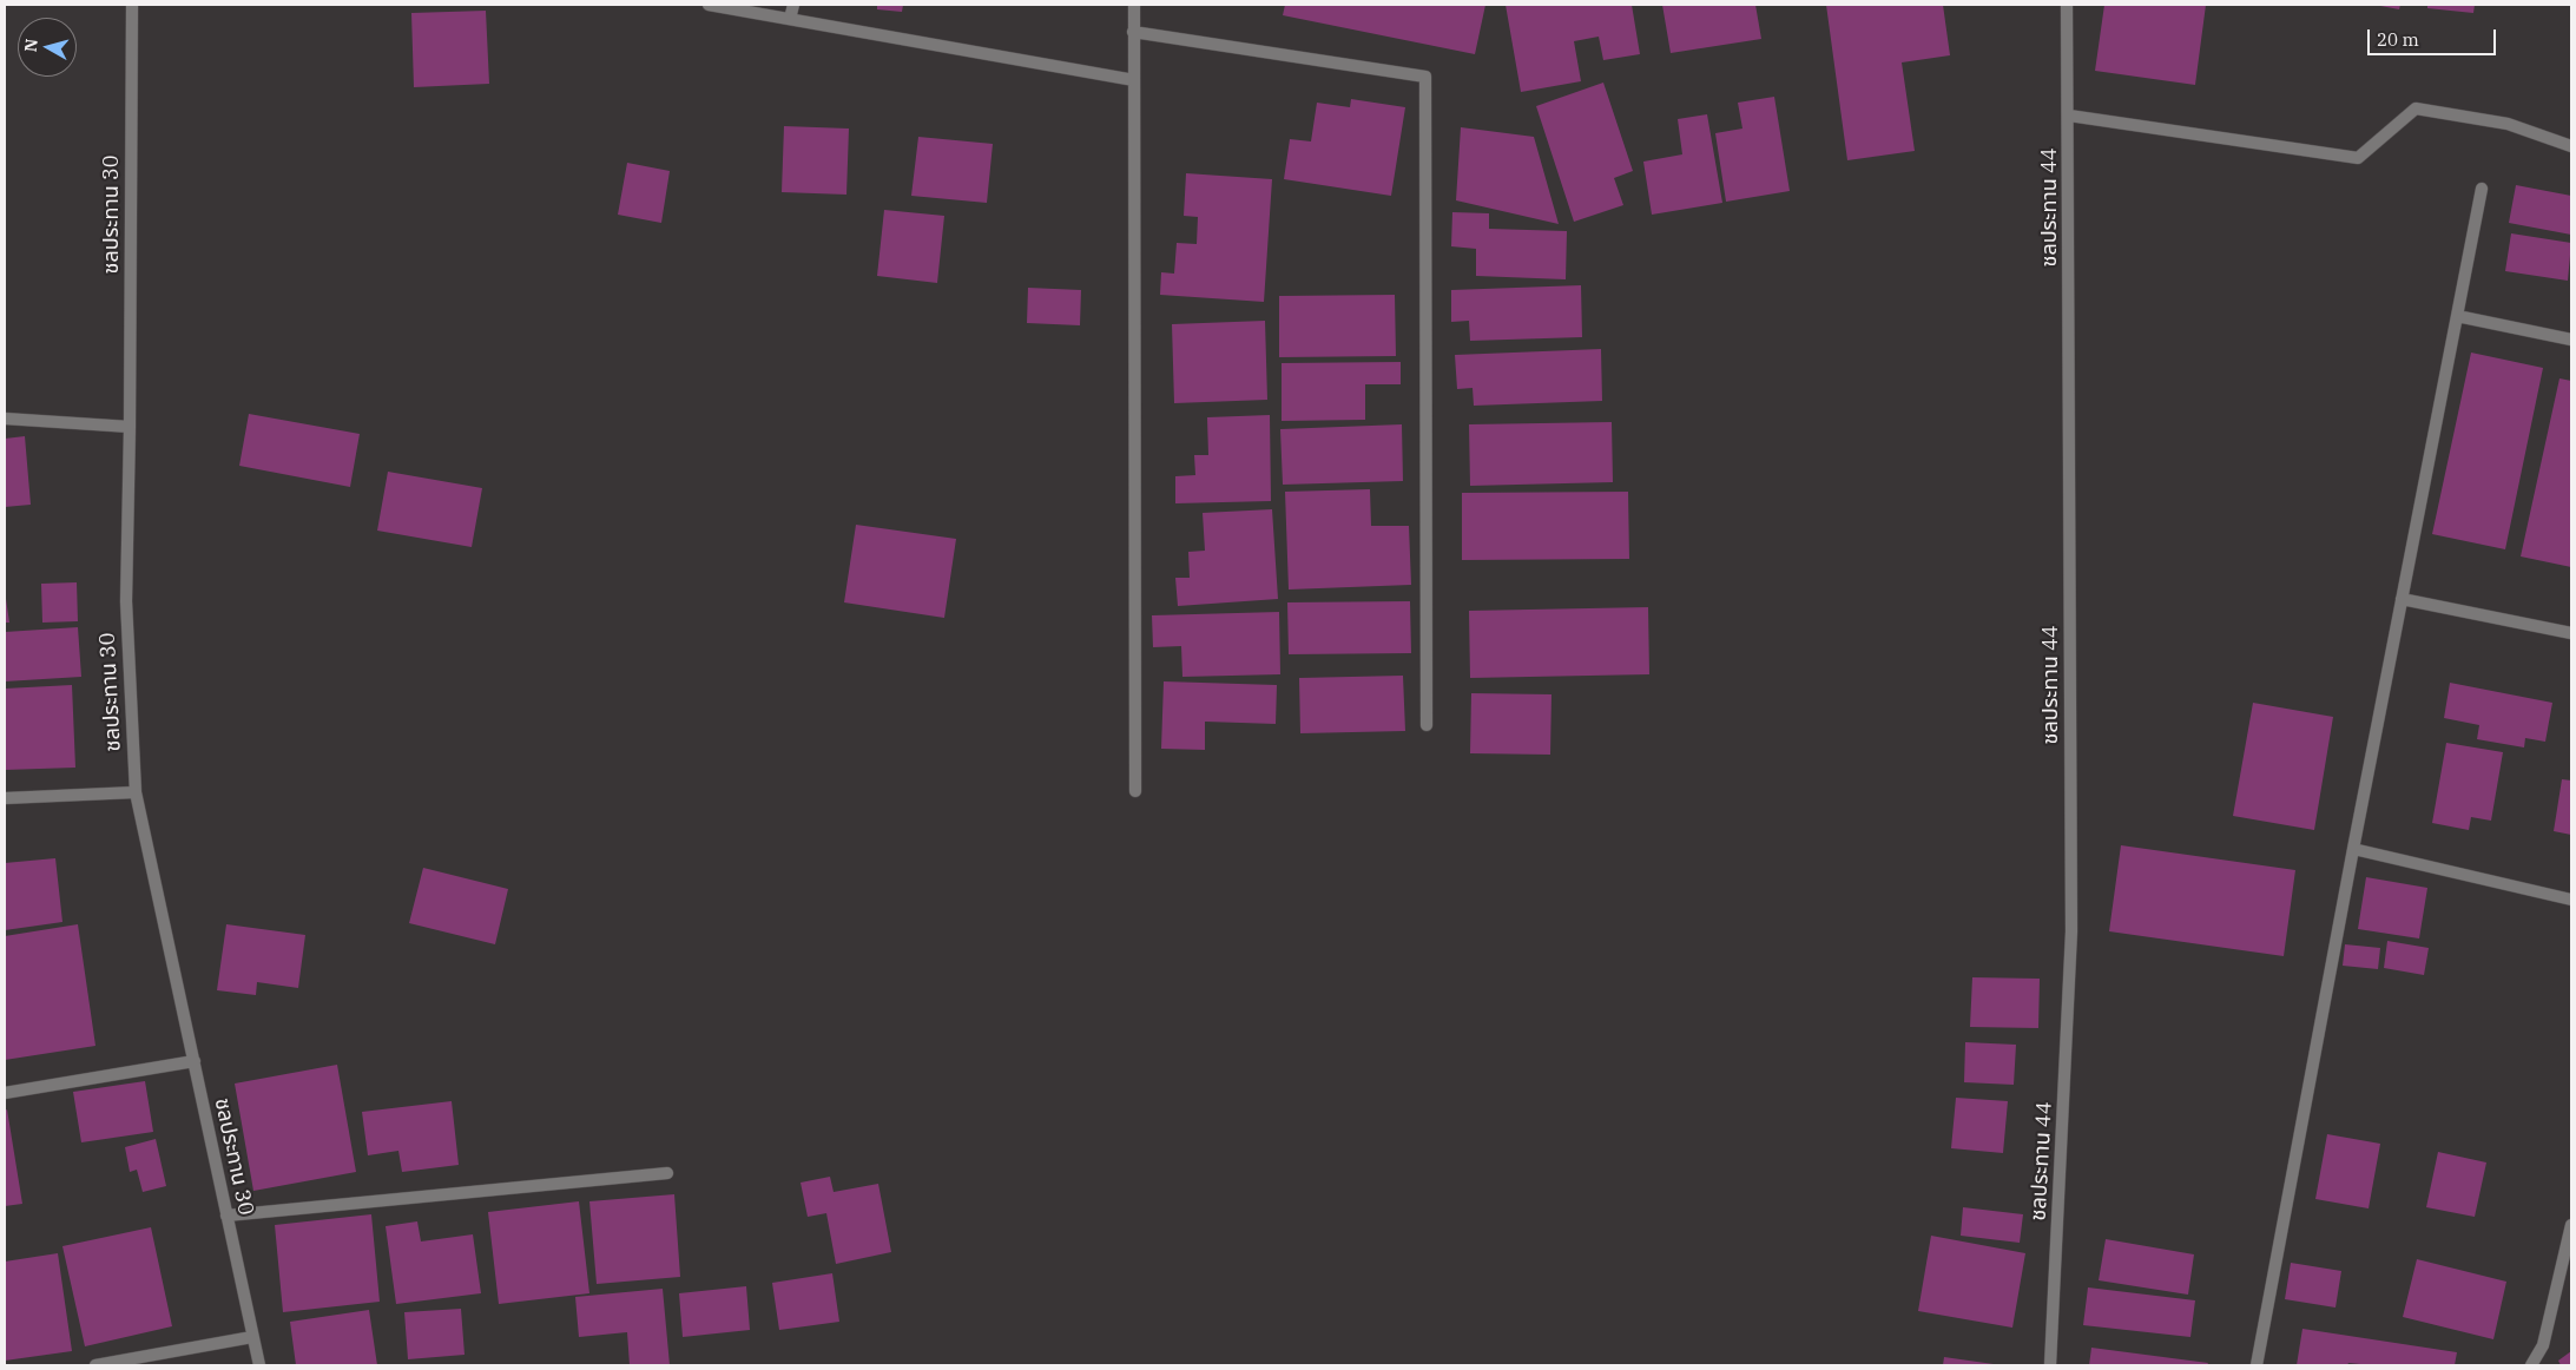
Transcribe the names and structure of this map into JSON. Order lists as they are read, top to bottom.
{
  "streets": {
    "street": ["ชลประทาน 44", "ชลประทาน 30"]
  },
  "scale_bar": "20 m",
  "north": "left"
}
